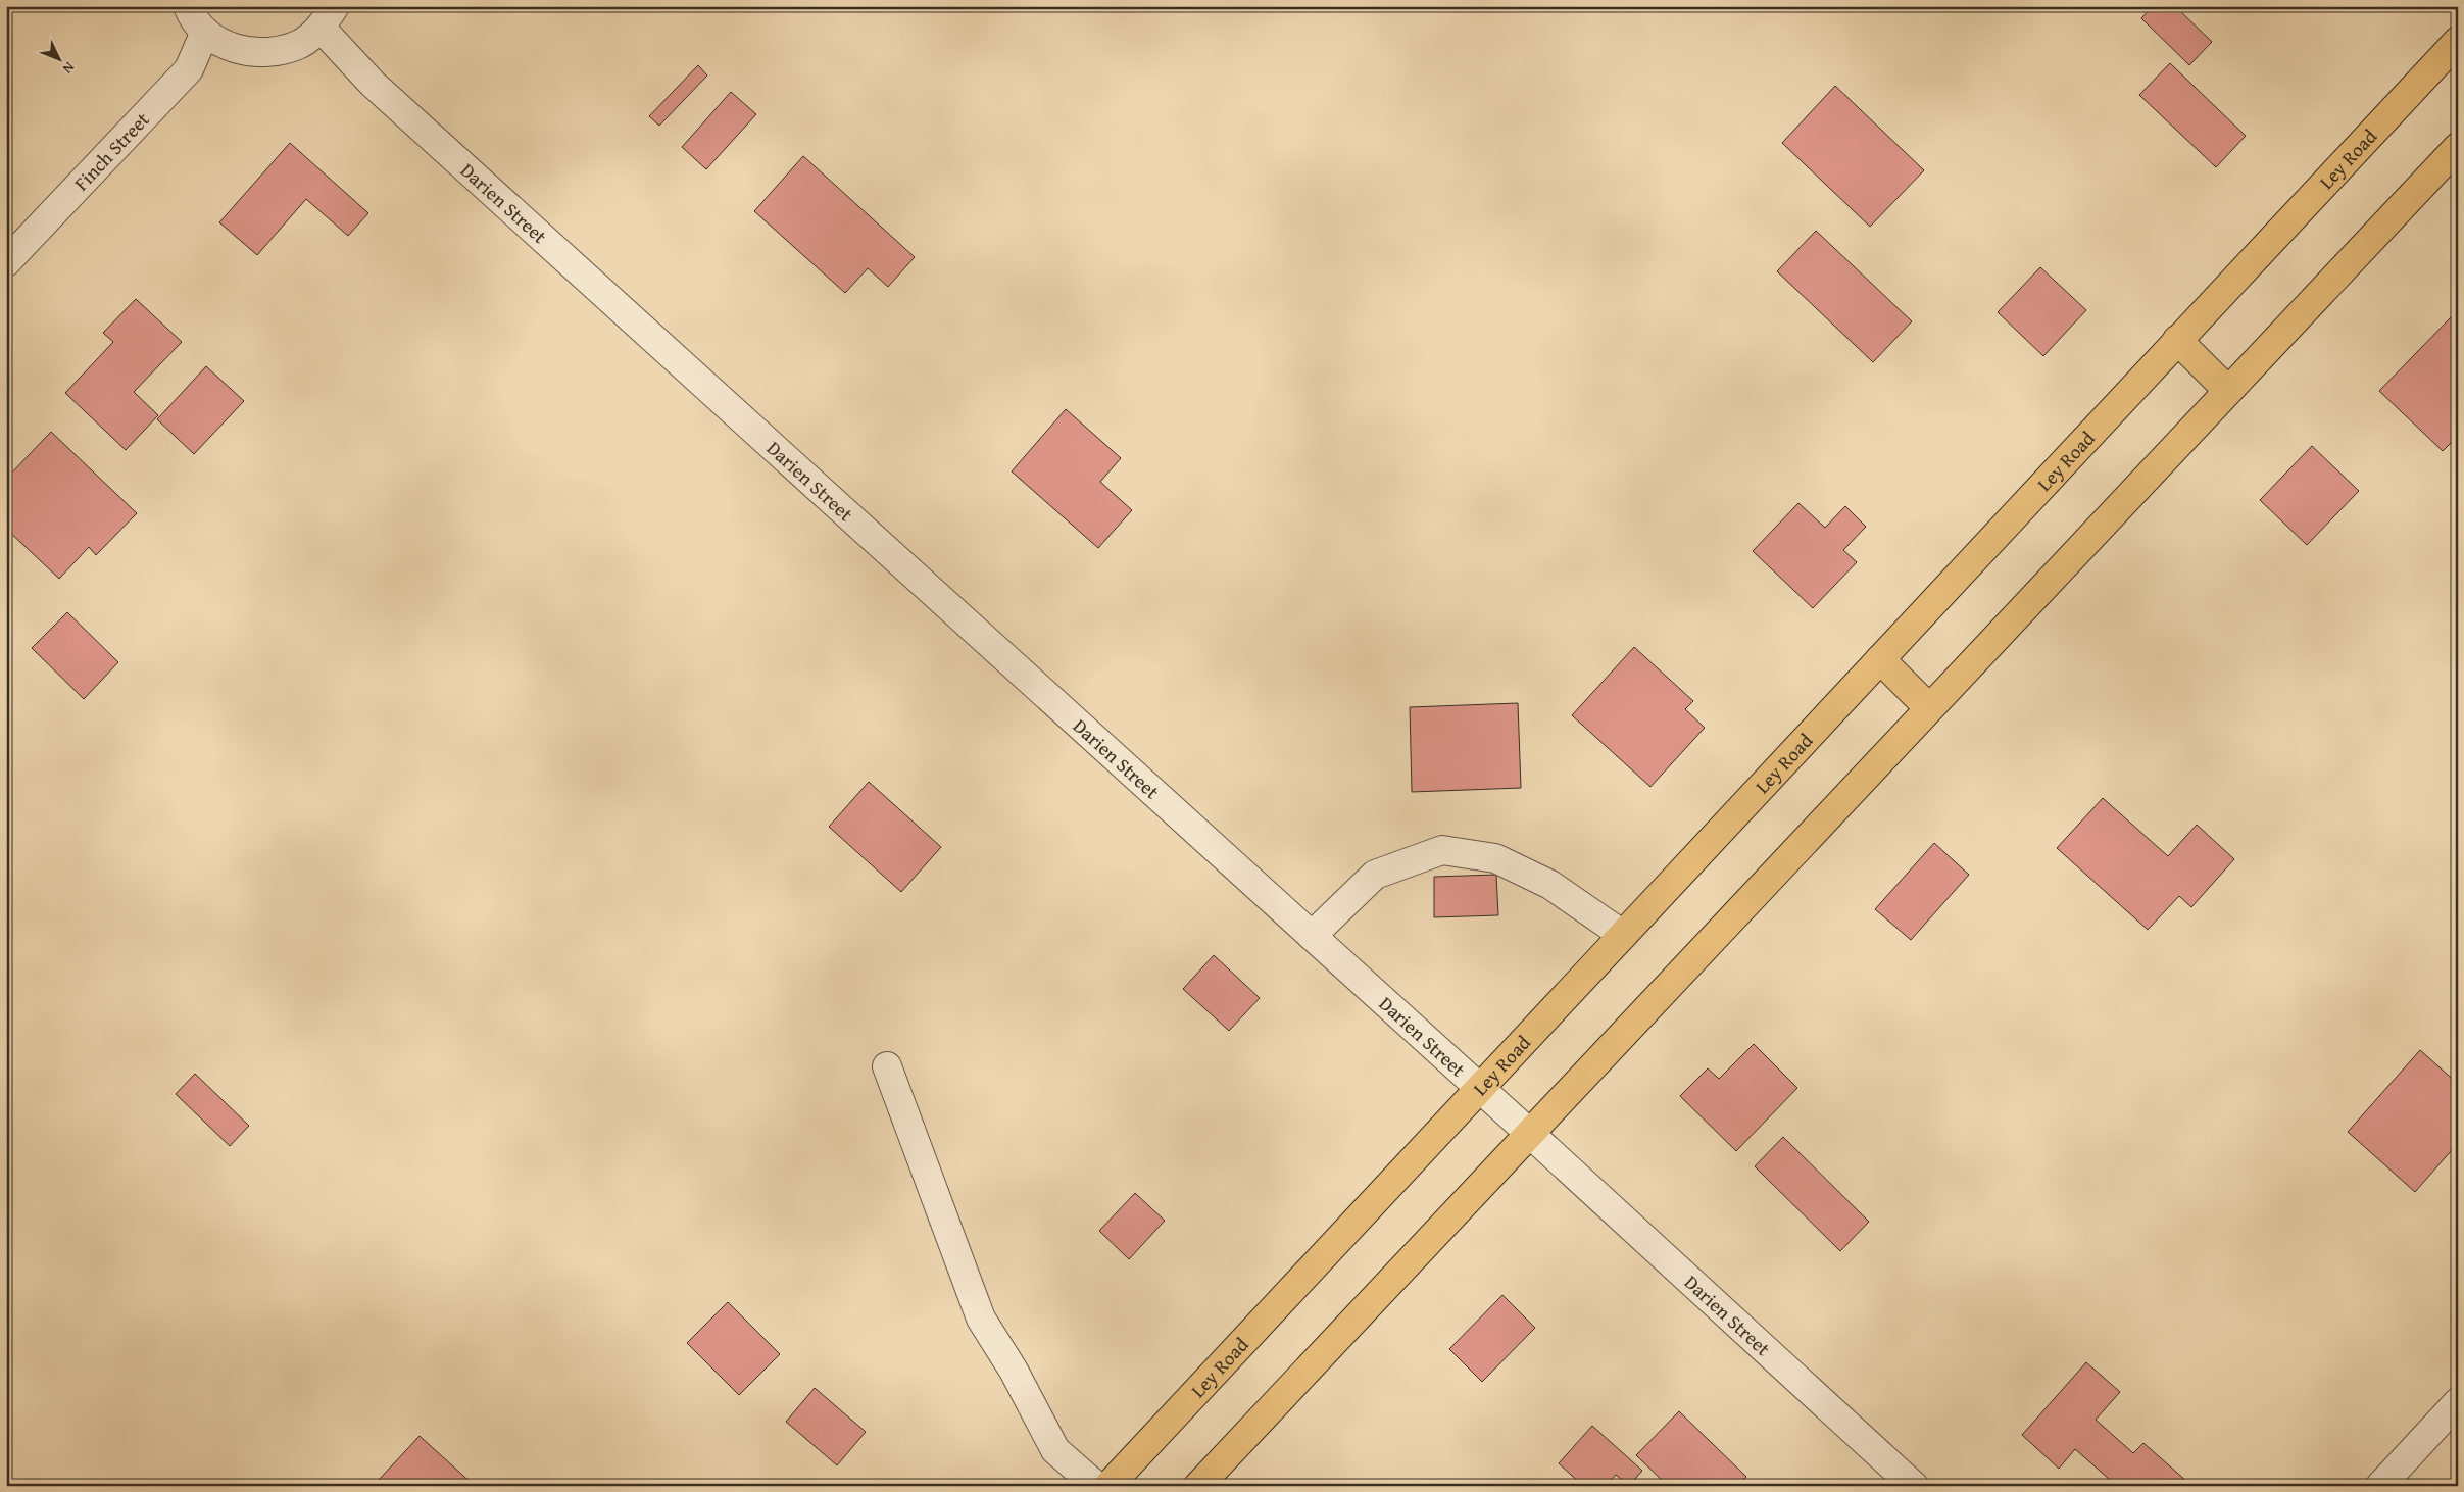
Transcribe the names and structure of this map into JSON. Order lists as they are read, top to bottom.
{
  "streets": {
    "main road": ["Ley Road"],
    "street": ["Finch Street", "Darien Street"]
  },
  "crossings": [
    ["Ley Road", "Darien Street"]
  ],
  "north": "bottom right"
}
